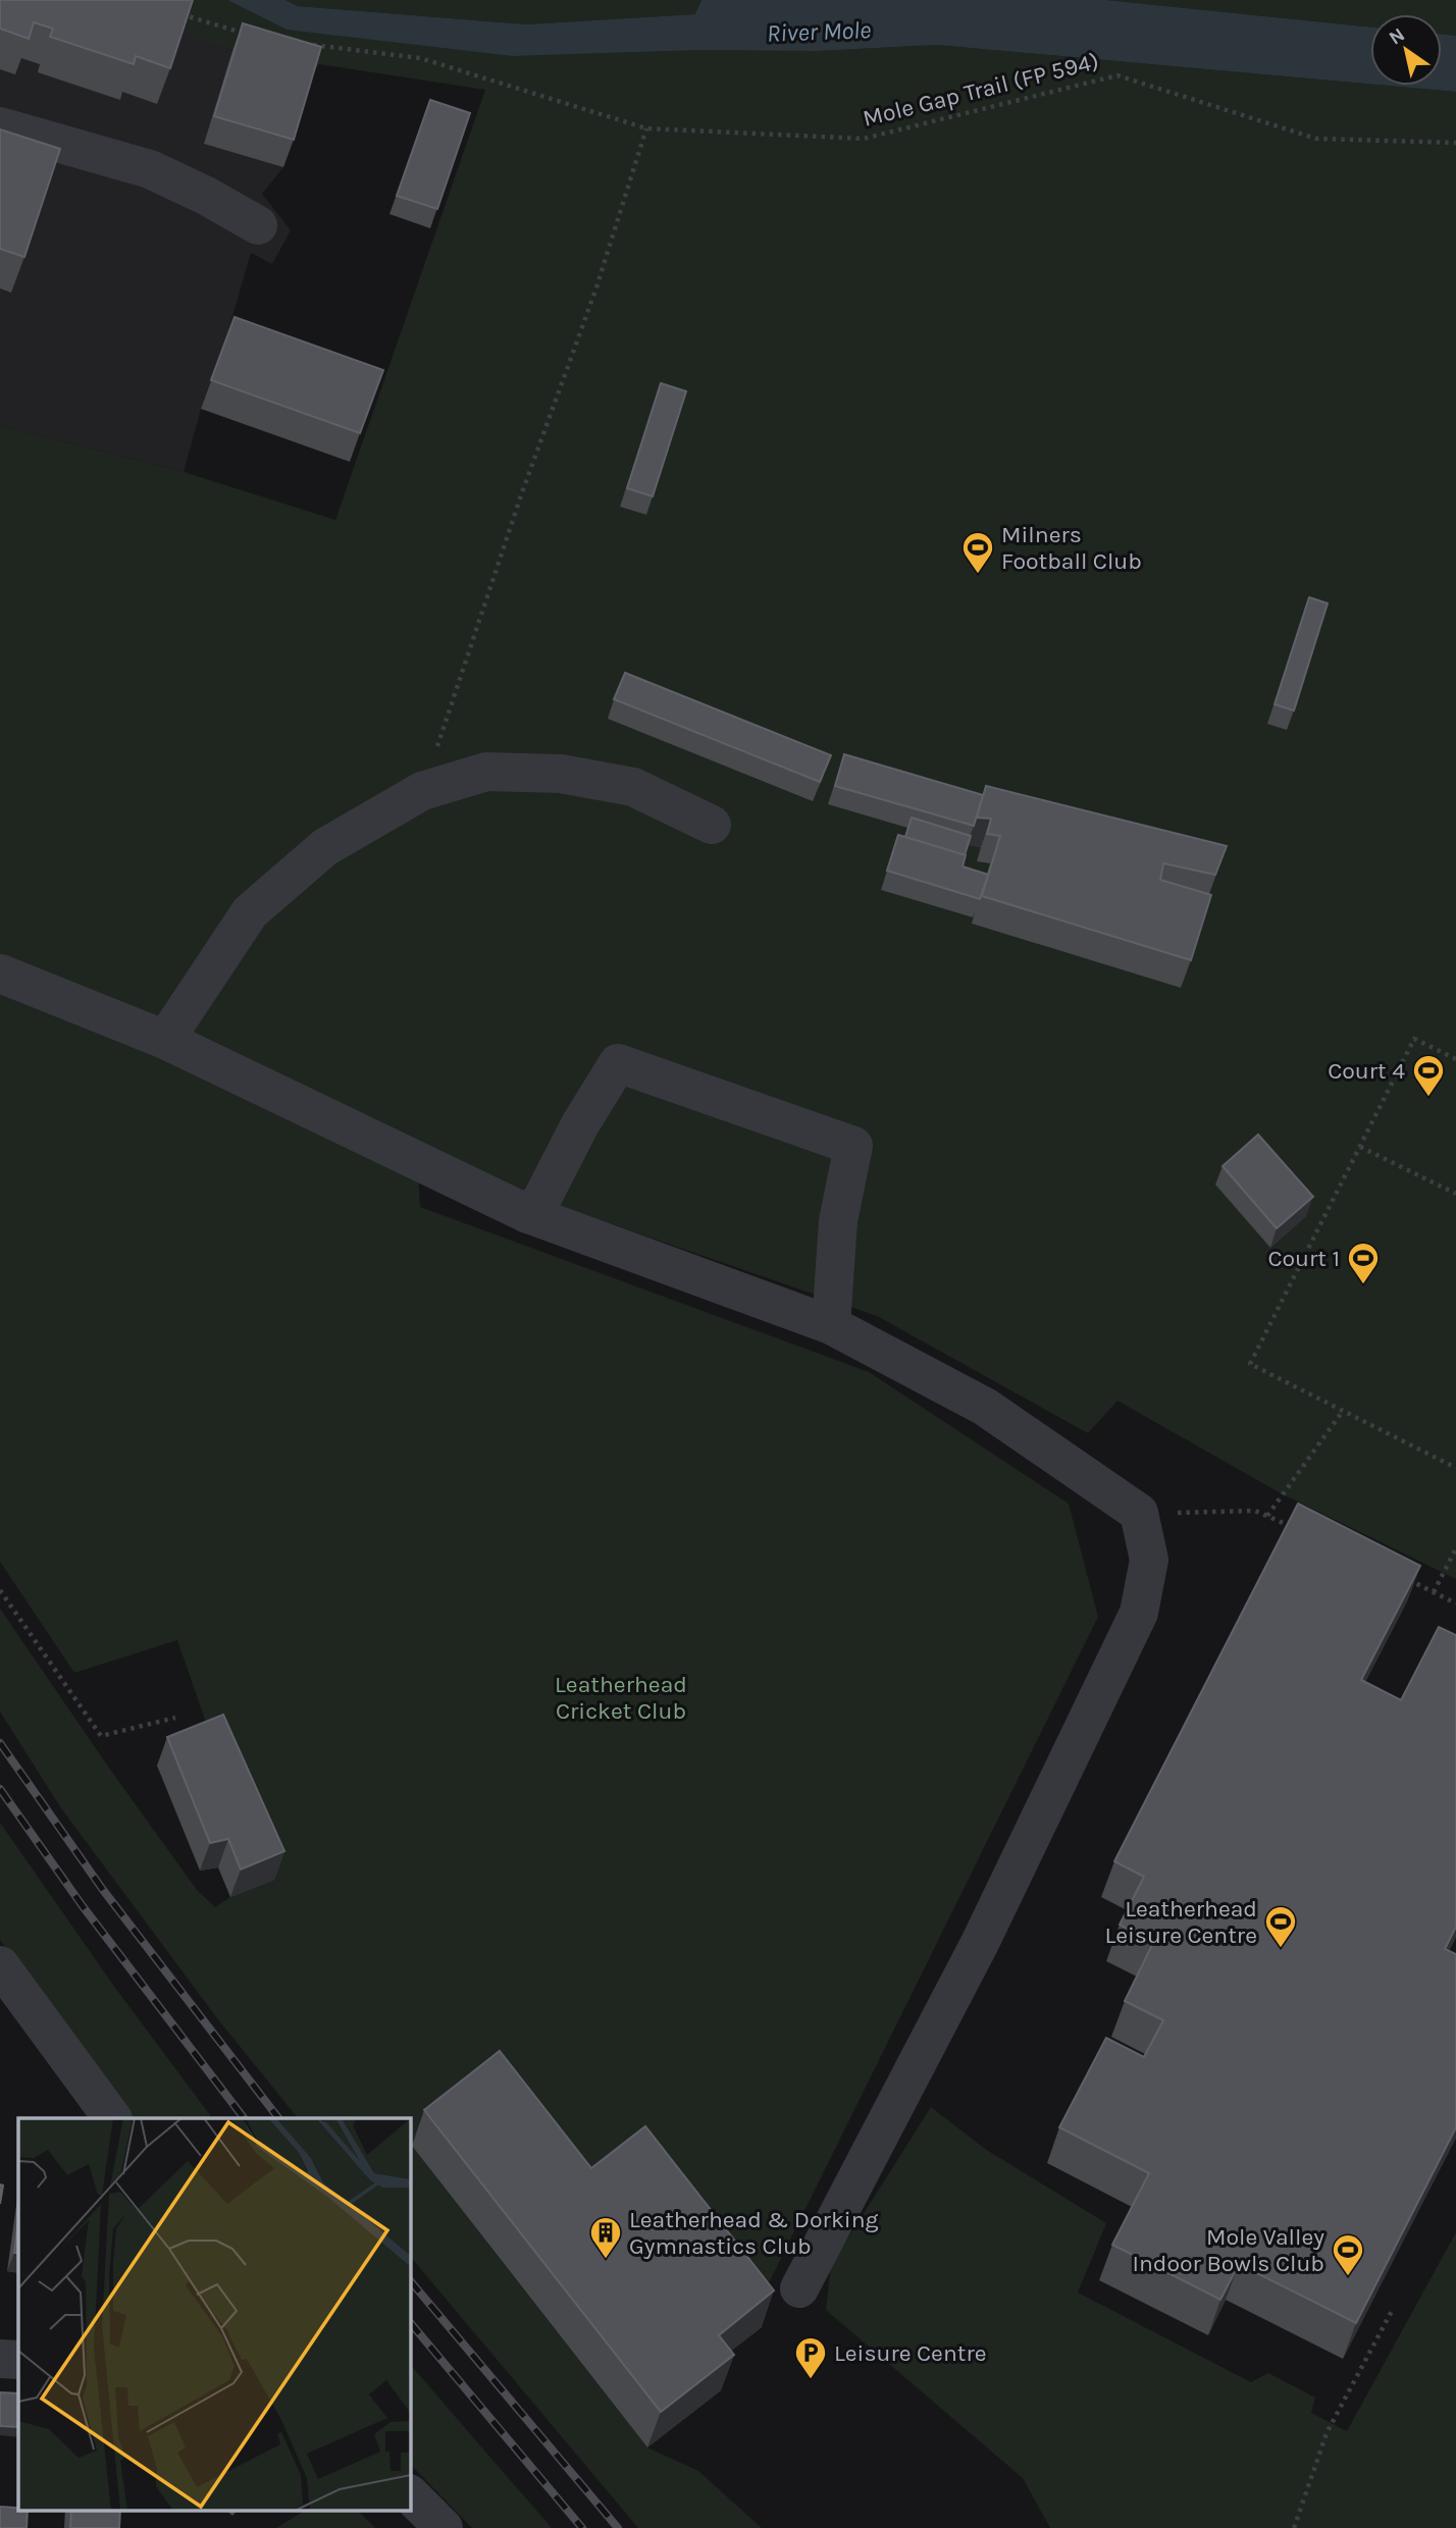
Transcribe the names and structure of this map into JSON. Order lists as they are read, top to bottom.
{
  "streets": {
    "path": ["Mole Gap Trail (FP 594)"]
  },
  "water": ["River Mole"],
  "parks": ["Leatherhead Cricket Club"],
  "places": {
    "sports": [
      "Milners Football Club",
      "Court 4",
      "Court 1",
      "Leatherhead Leisure Centre",
      "Mole Valley Indoor Bowls Club"
    ],
    "building": ["Leatherhead & Dorking Gymnastics Club"],
    "parking": ["Leisure Centre"]
  },
  "north": "top left"
}
